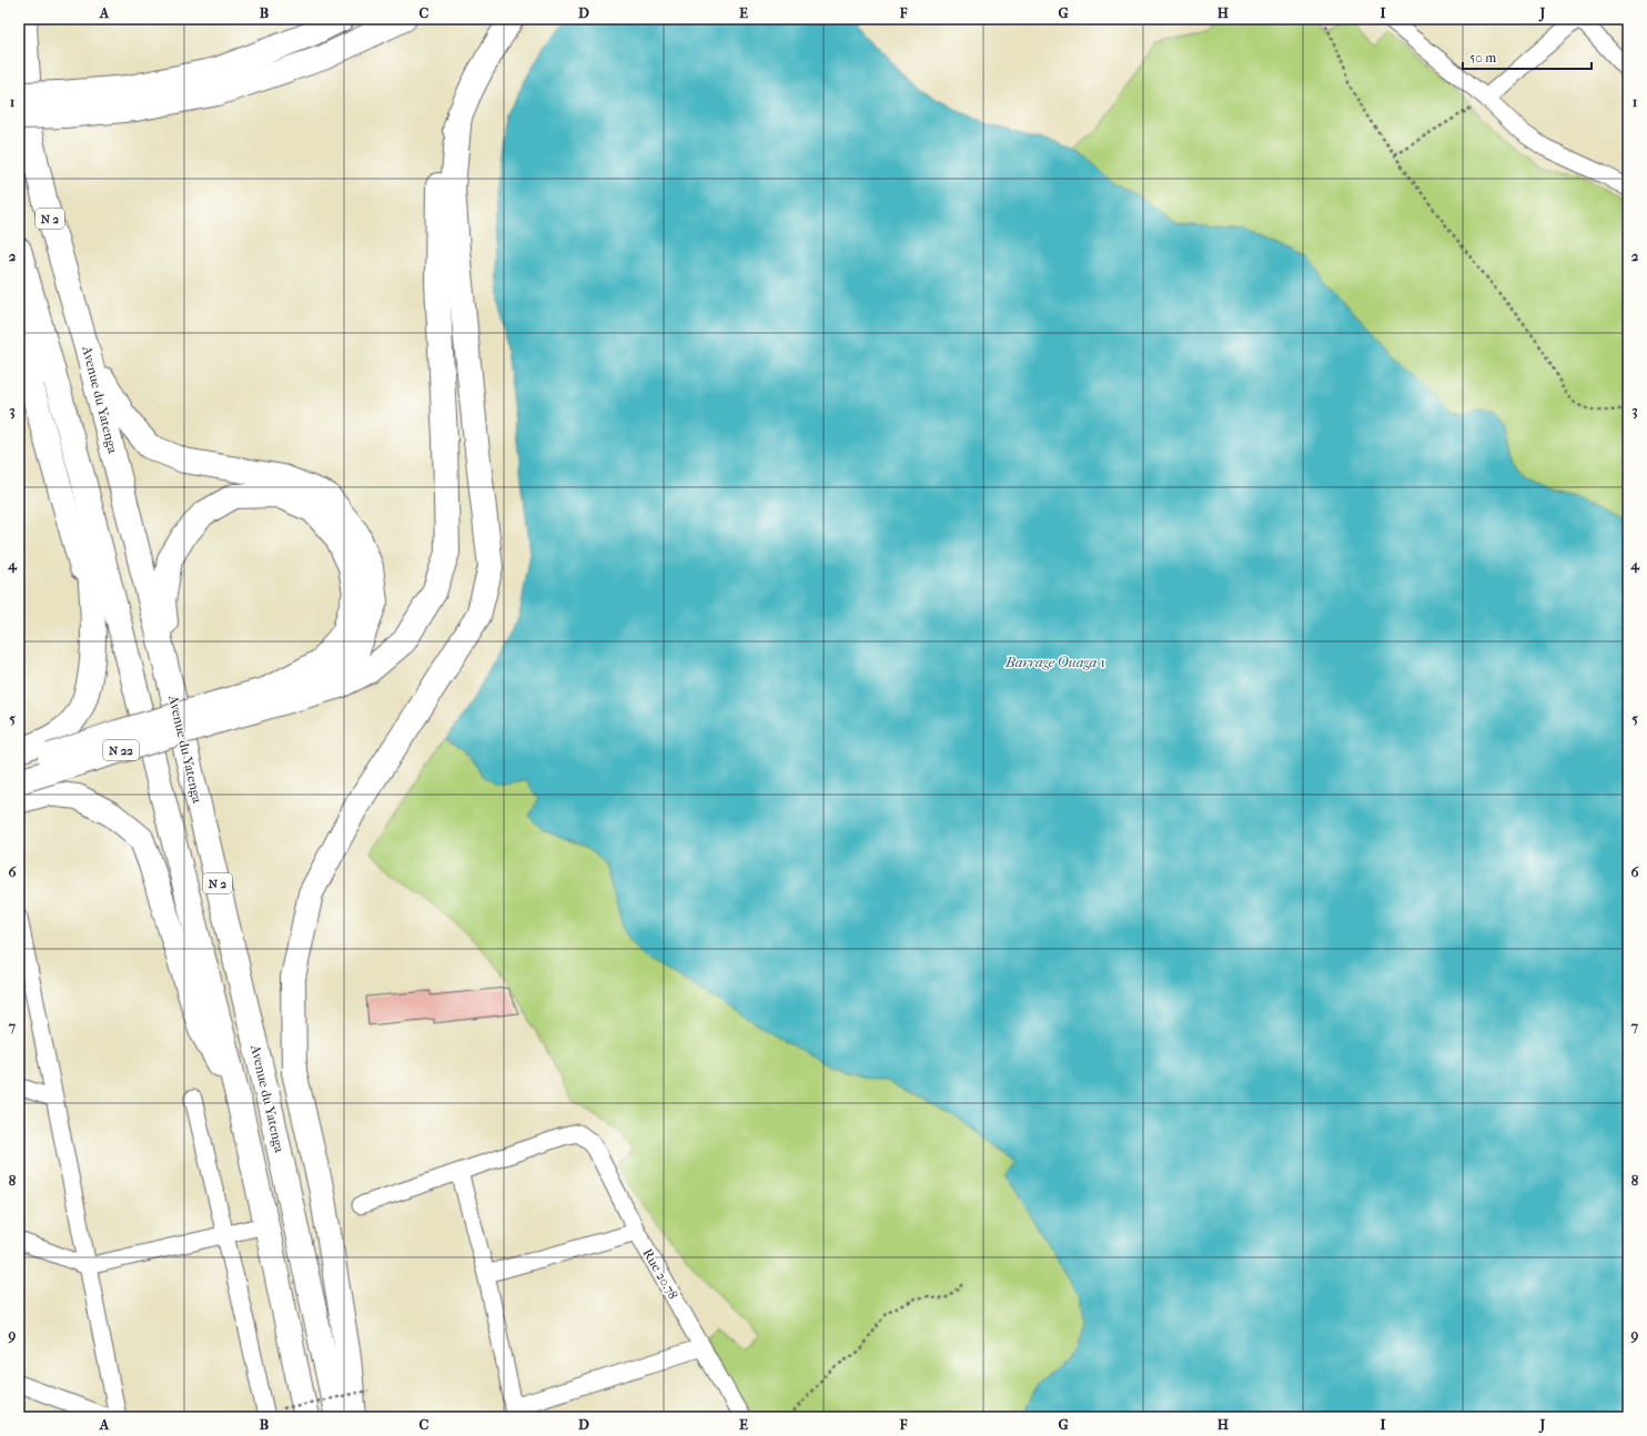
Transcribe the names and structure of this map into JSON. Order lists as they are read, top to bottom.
{
  "streets": {
    "main road": ["N 2", "Avenue du Yatenga", "N 22"],
    "street": ["Rue 20.78"]
  },
  "water": ["Barrage Ouaga 1"],
  "scale_bar": "50 m",
  "grid": {
    "columns": [
      "A",
      "B",
      "C",
      "D",
      "E",
      "F",
      "G",
      "H",
      "I",
      "J"
    ],
    "rows": [
      "1",
      "2",
      "3",
      "4",
      "5",
      "6",
      "7",
      "8",
      "9"
    ]
  }
}
